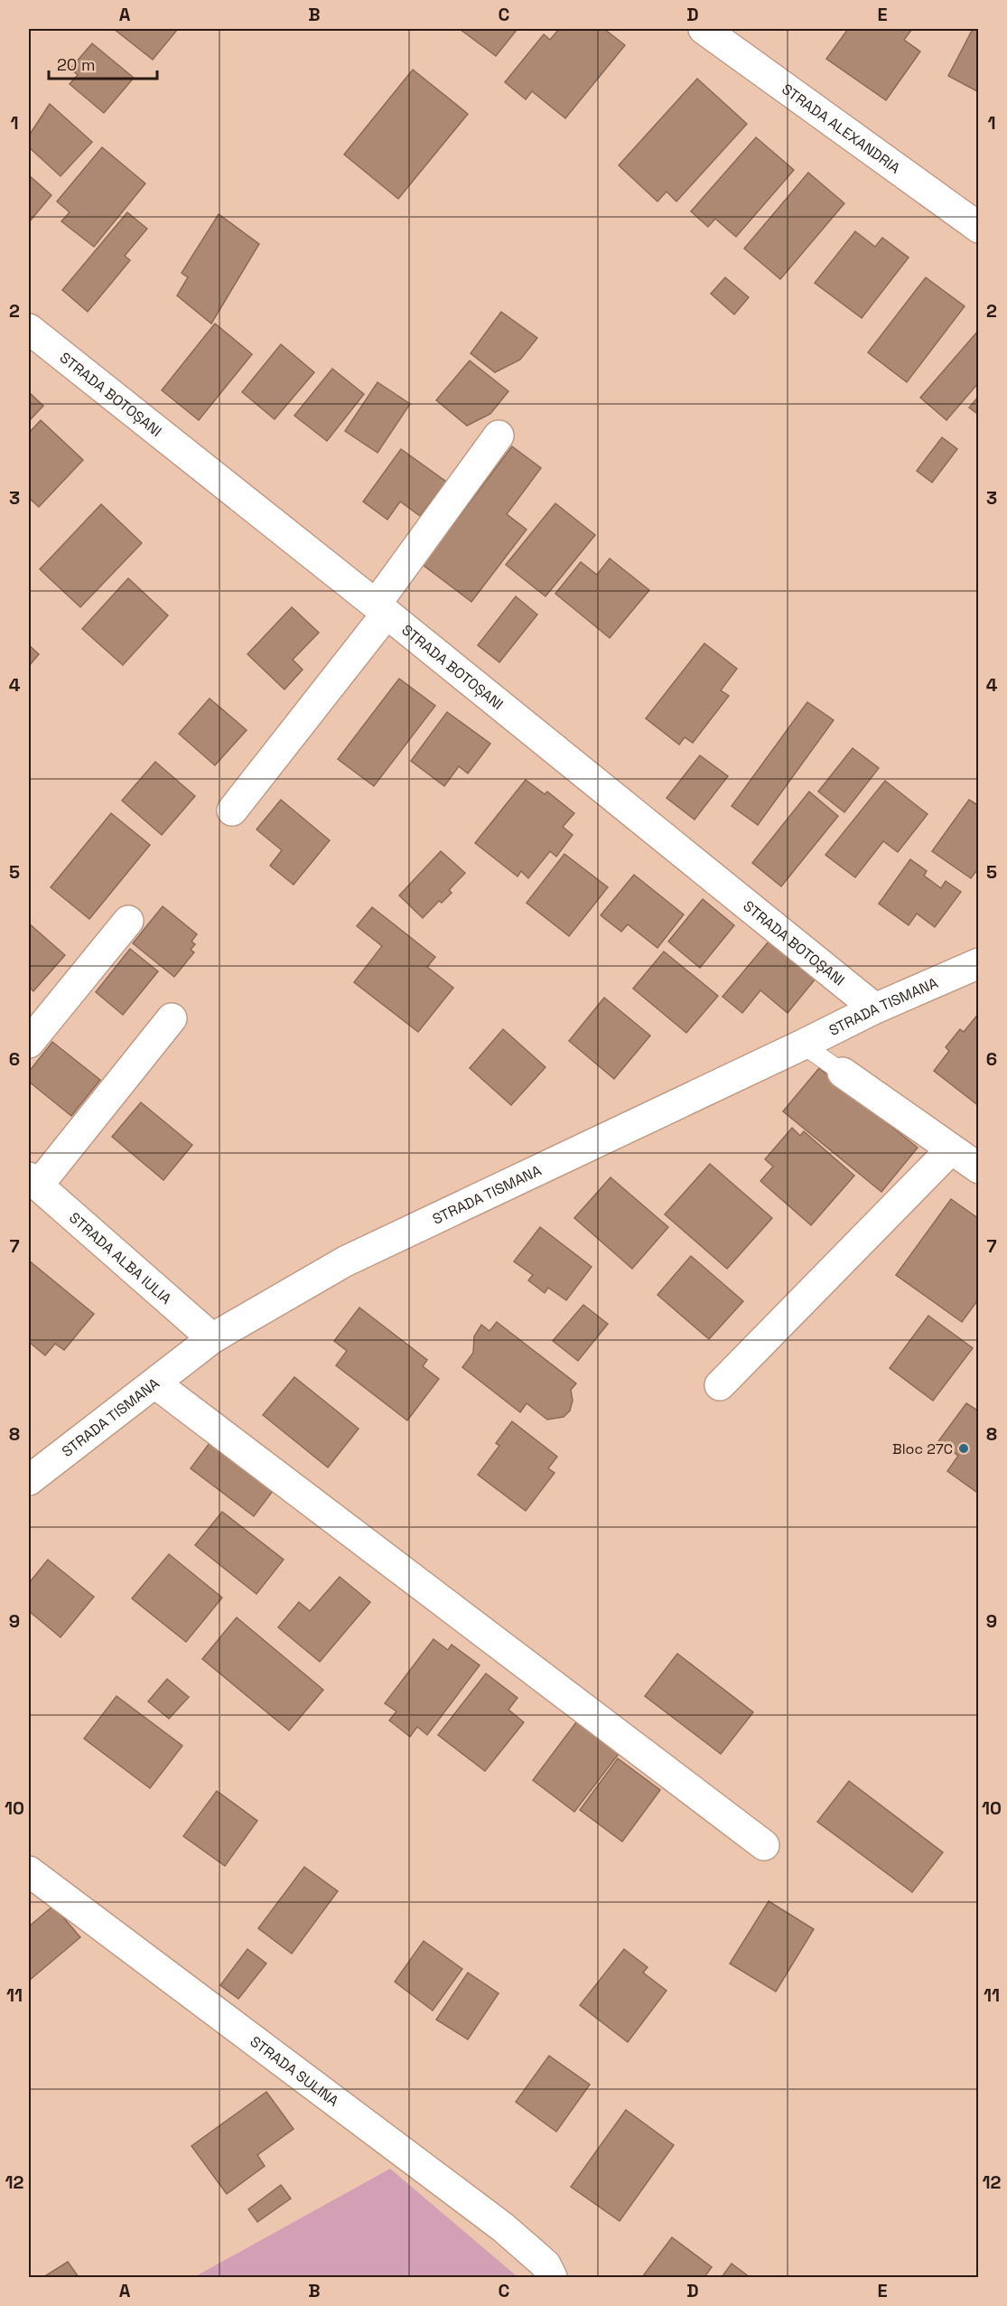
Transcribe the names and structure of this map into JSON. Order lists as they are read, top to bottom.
{
  "streets": {
    "street": [
      "STRADA ALEXANDRIA",
      "STRADA BOTOȘANI",
      "STRADA TISMANA",
      "STRADA ALBA IULIA",
      "STRADA SULINA"
    ]
  },
  "crossings": [
    ["STRADA BOTOȘANI", "STRADA TISMANA"],
    ["STRADA TISMANA", "STRADA ALBA IULIA"]
  ],
  "places": ["Bloc 27C"],
  "scale_bar": "20 m",
  "grid": {
    "columns": [
      "A",
      "B",
      "C",
      "D",
      "E"
    ],
    "rows": [
      "1",
      "2",
      "3",
      "4",
      "5",
      "6",
      "7",
      "8",
      "9",
      "10",
      "11",
      "12"
    ]
  }
}
